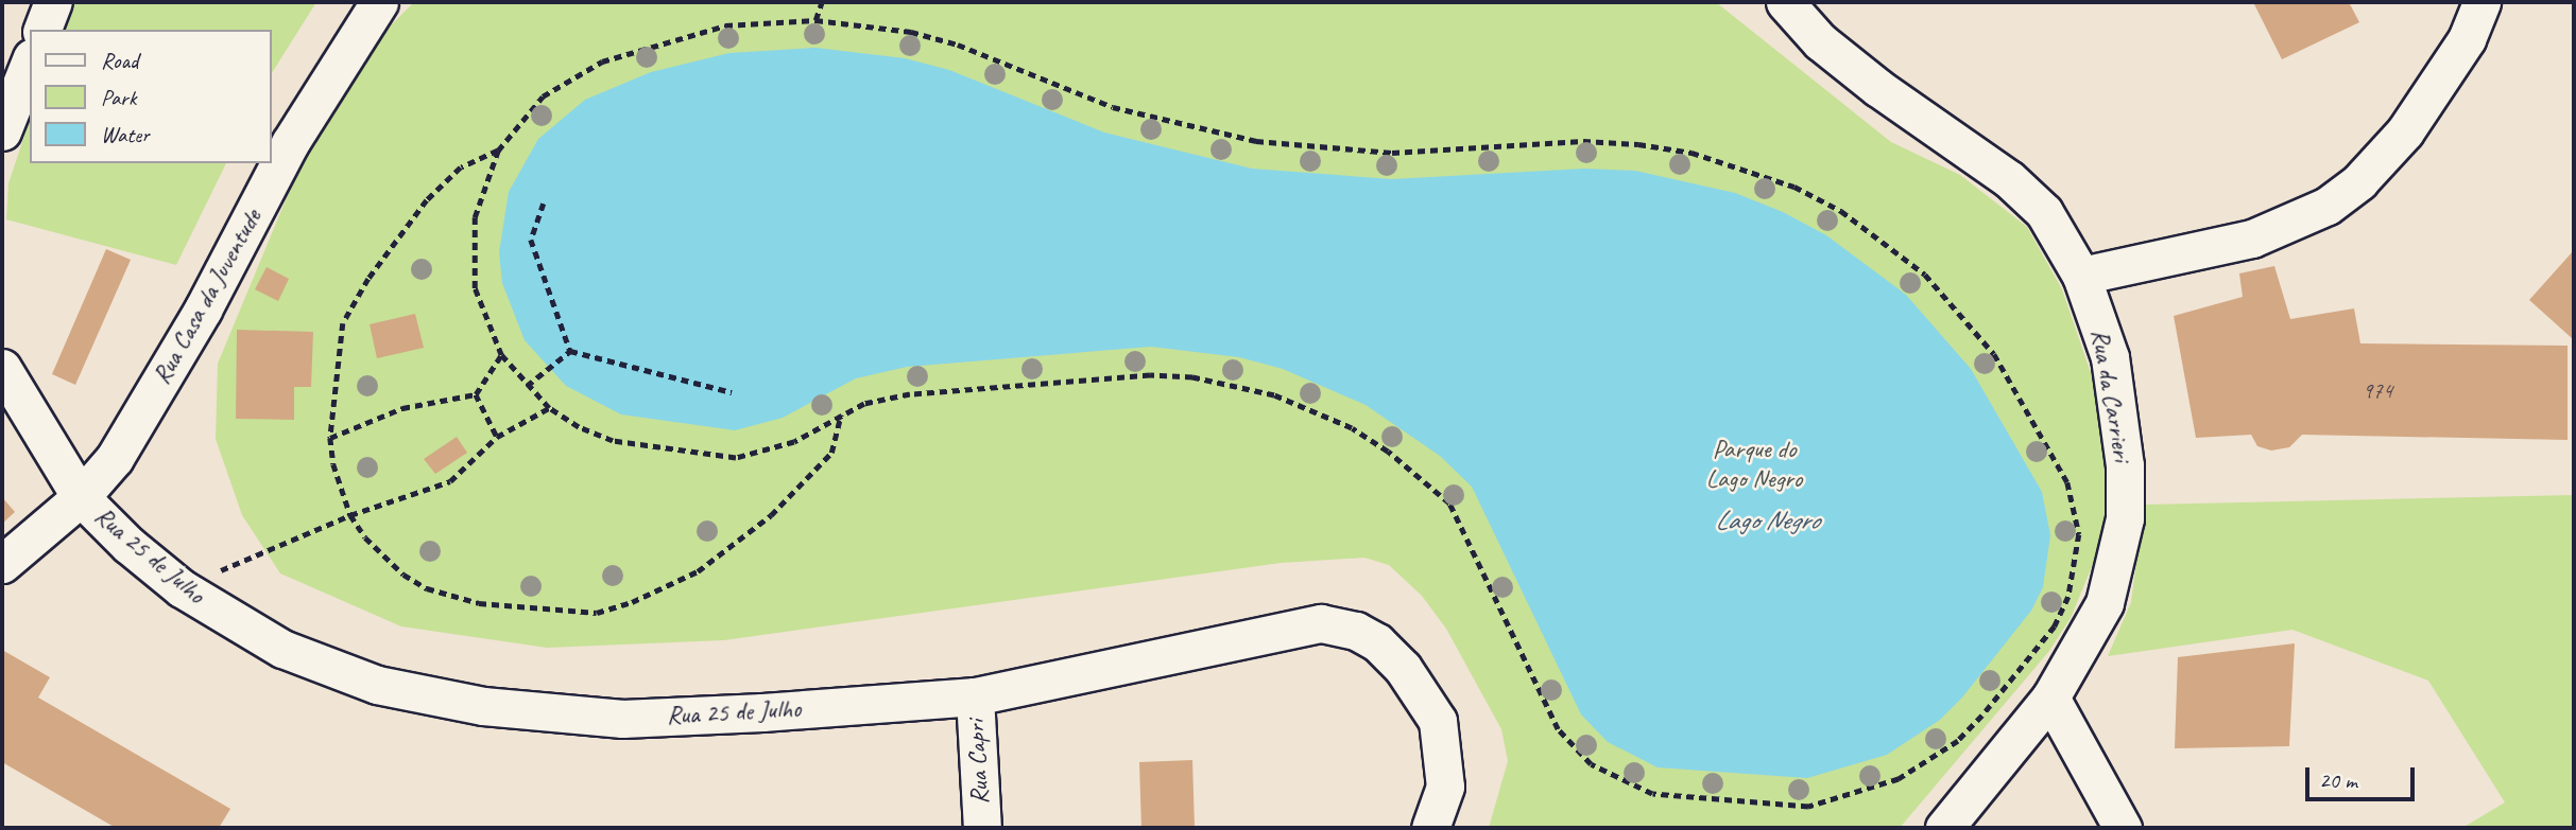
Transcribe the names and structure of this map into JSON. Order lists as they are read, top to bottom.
{
  "streets": {
    "street": [
      "Rua Casa da Juventude",
      "Rua da Carrieri",
      "Rua 25 de Julho",
      "Rua Capri"
    ]
  },
  "crossings": [
    ["Rua Casa da Juventude", "Rua 25 de Julho"],
    ["Rua 25 de Julho", "Rua Capri"]
  ],
  "water": ["Lago Negro"],
  "parks": ["Parque do Lago Negro"],
  "house_numbers": ["974"],
  "legend": ["Road", "Park", "Water"],
  "scale_bar": "20 m"
}
